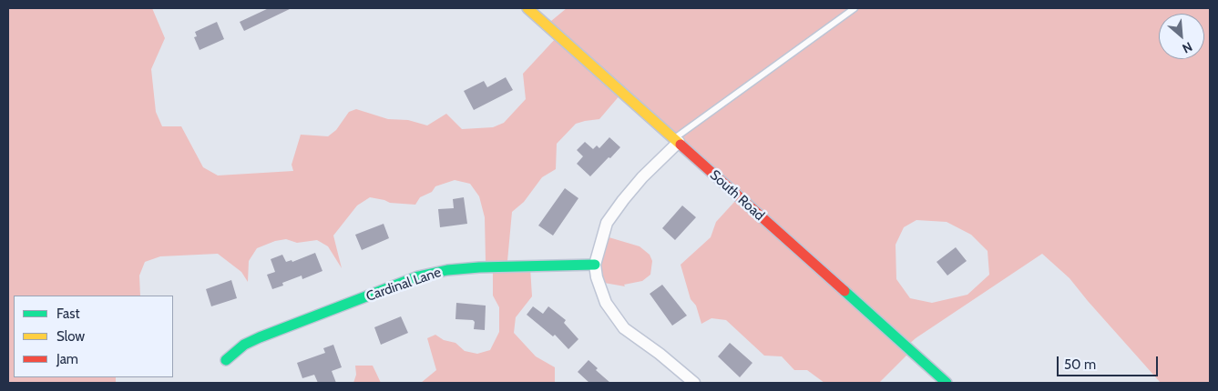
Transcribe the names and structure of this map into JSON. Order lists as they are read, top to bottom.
{
  "streets": {
    "street": ["South Road", "Cardinal Lane"]
  },
  "legend": ["Fast", "Slow", "Jam"],
  "scale_bar": "50 m",
  "north": "bottom right"
}
